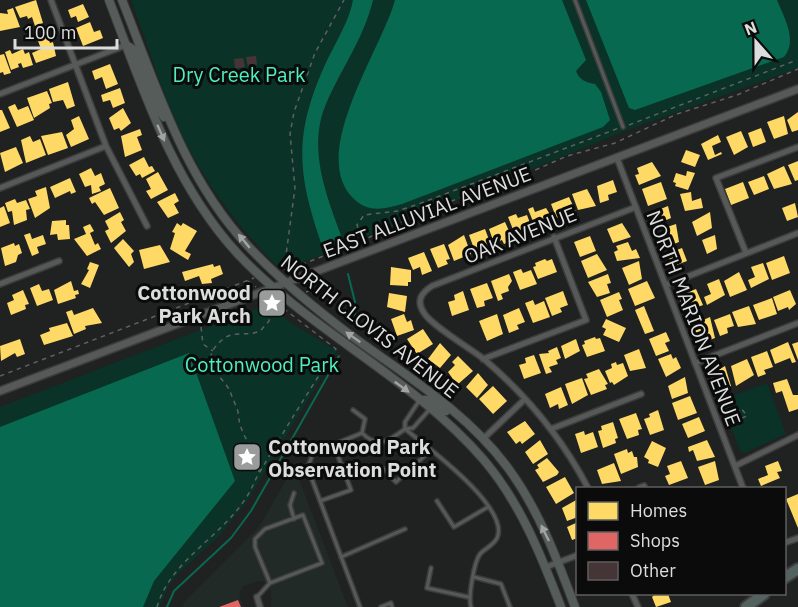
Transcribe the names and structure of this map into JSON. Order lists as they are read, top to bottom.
{
  "streets": {
    "main road": ["NORTH CLOVIS AVENUE"],
    "street": ["EAST ALLUVIAL AVENUE", "OAK AVENUE", "NORTH MARION AVENUE"]
  },
  "crossings": [
    ["EAST ALLUVIAL AVENUE", "NORTH MARION AVENUE"],
    ["EAST ALLUVIAL AVENUE", "NORTH CLOVIS AVENUE"],
    ["OAK AVENUE", "NORTH MARION AVENUE"]
  ],
  "parks": ["Dry Creek Park", "Cottonwood Park"],
  "places": {
    "place": ["Cottonwood Park Arch", "Cottonwood Park Observation Point"]
  },
  "legend": ["Homes", "Shops", "Other"],
  "scale_bar": "100 m",
  "north": "top"
}
